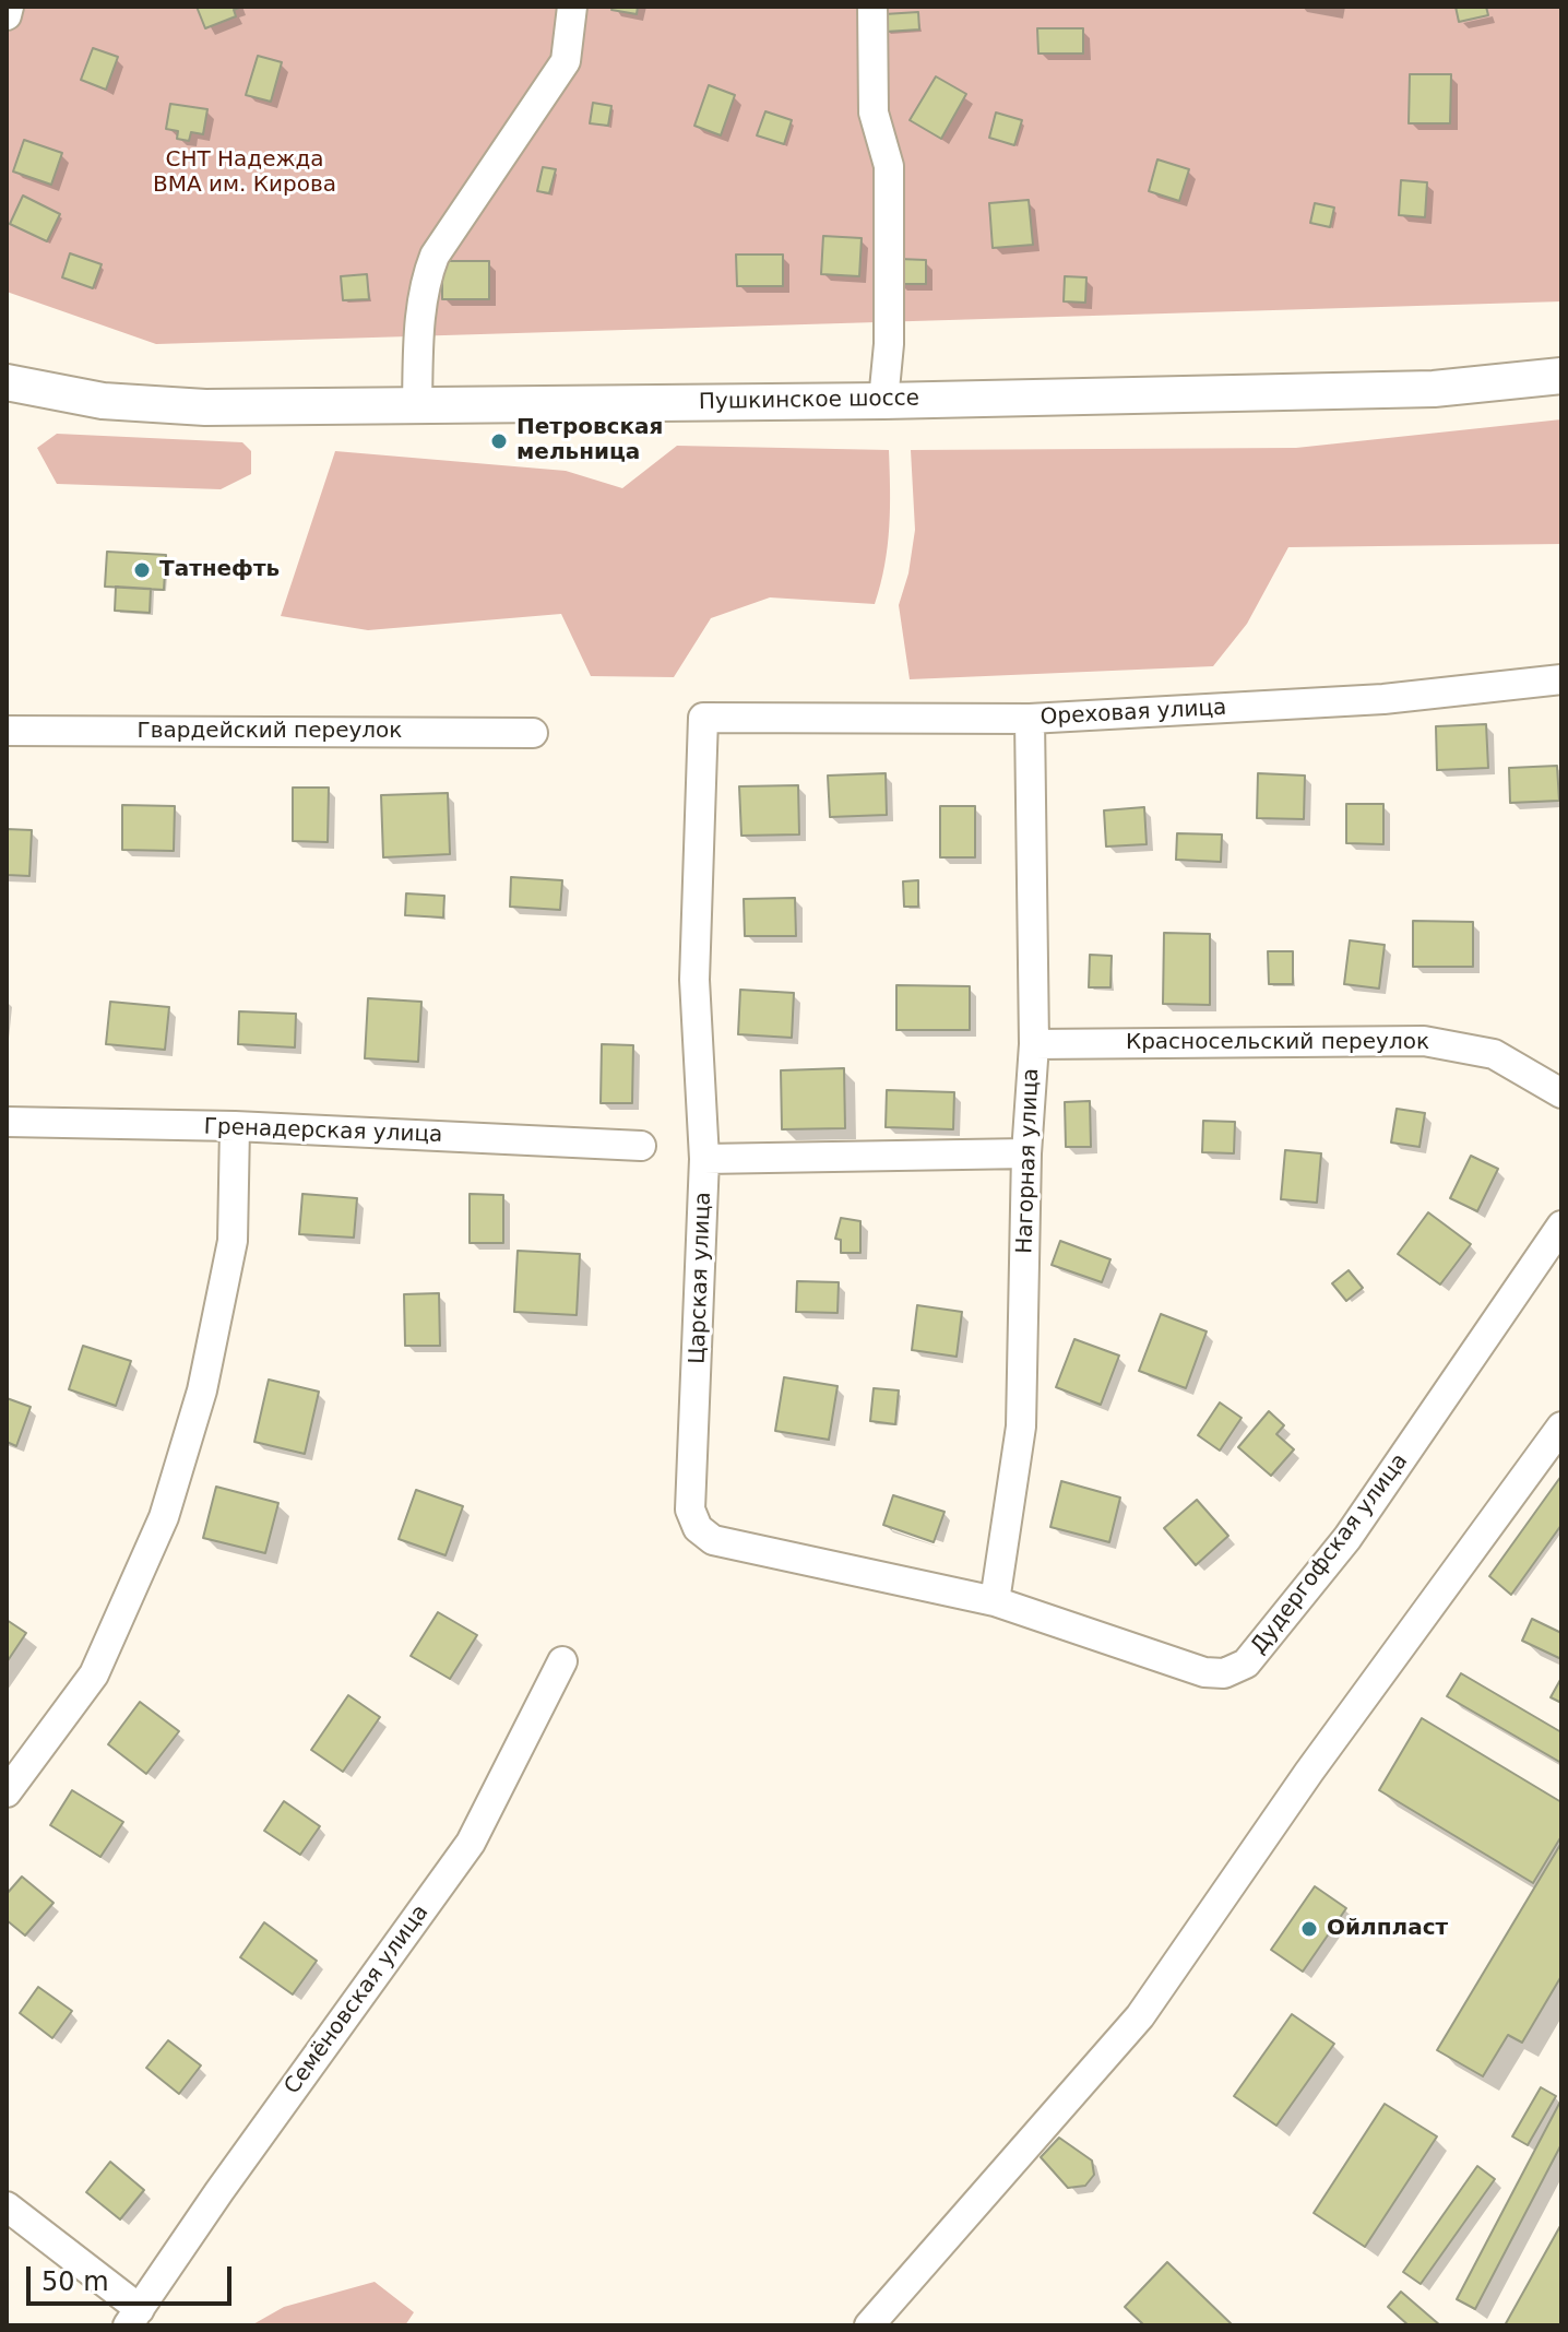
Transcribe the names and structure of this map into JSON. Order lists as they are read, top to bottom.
{
  "streets": {
    "main road": ["Пушкинское шоссе"],
    "street": [
      "Ореховая улица",
      "Гвардейский переулок",
      "Красносельский переулок",
      "Гренадерская улица",
      "Нагорная улица",
      "Царская улица",
      "Дудергофская улица",
      "Семёновская улица"
    ]
  },
  "crossings": [
    ["Ореховая улица", "Нагорная улица"],
    ["Ореховая улица", "Царская улица"],
    ["Красносельский переулок", "Нагорная улица"],
    ["Нагорная улица", "Царская улица"],
    ["Нагорная улица", "Дудергофская улица"],
    ["Царская улица", "Дудергофская улица"]
  ],
  "parks": ["СНТ Надежда ВМА им. Кирова"],
  "places": ["Петровская мельница", "Татнефть", "Ойлпласт"],
  "scale_bar": "50 m"
}
